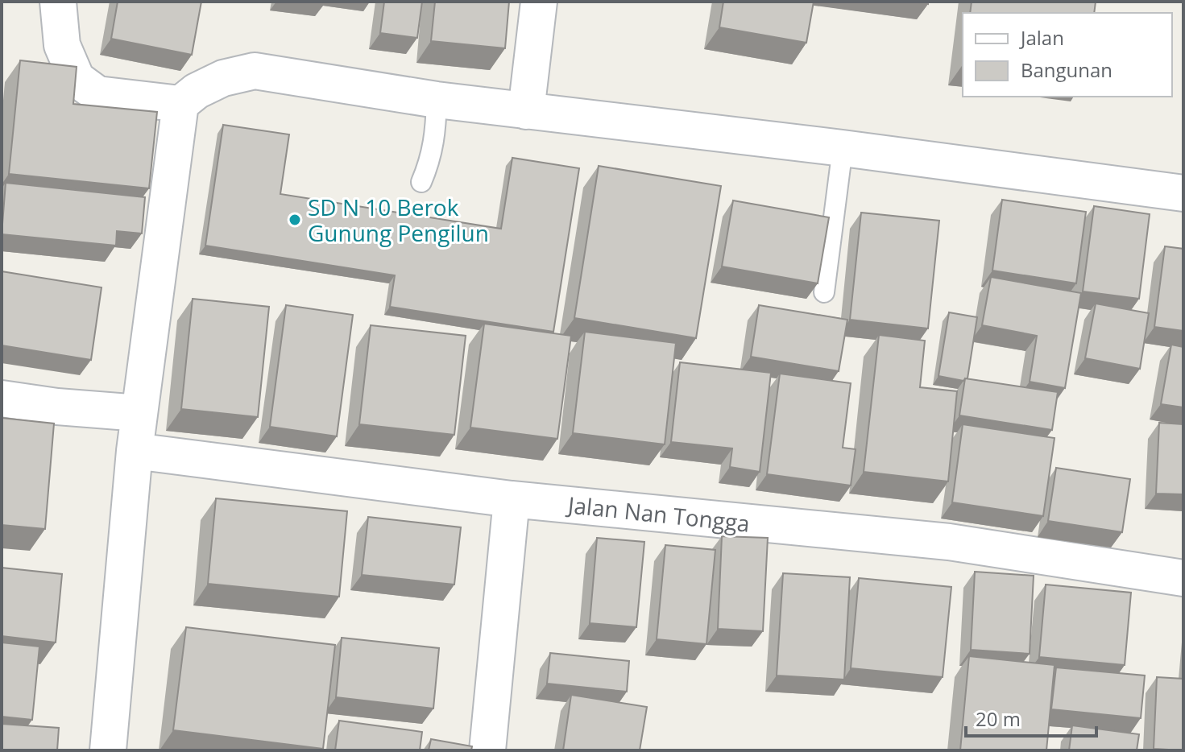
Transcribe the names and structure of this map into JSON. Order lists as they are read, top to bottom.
{
  "streets": {
    "street": ["Jalan Nan Tongga"]
  },
  "places": ["SD N 10 Berok Gunung Pengilun"],
  "legend": ["Jalan", "Bangunan"],
  "scale_bar": "20 m"
}
